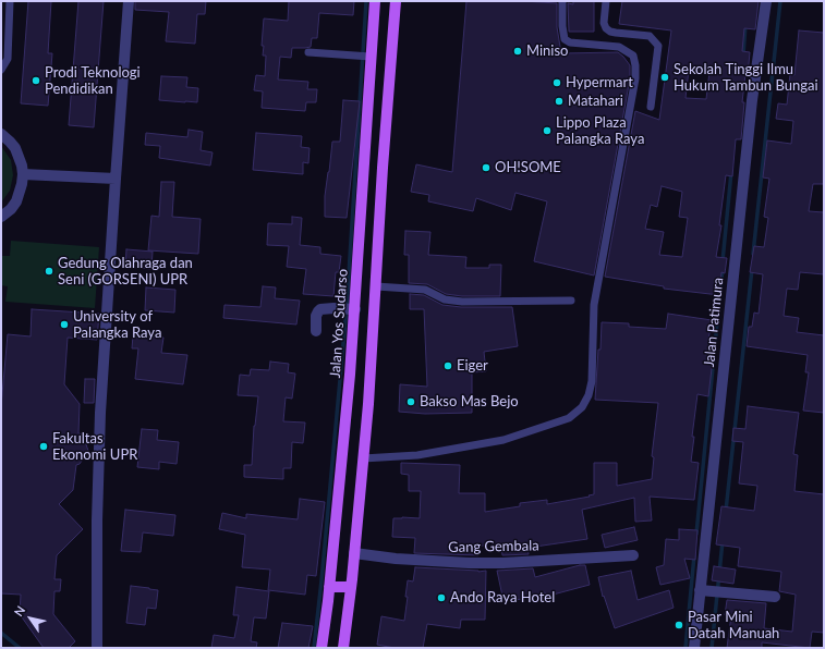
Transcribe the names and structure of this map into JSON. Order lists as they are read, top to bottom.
{
  "streets": {
    "main road": ["Jalan Yos Sudarso"],
    "street": ["Jalan Patimura", "Gang Gembala"]
  },
  "places": [
    "Miniso",
    "Sekolah Tinggi Ilmu Hukum Tambun Bungai",
    "Prodi Teknologi Pendidikan",
    "Hypermart",
    "Matahari",
    "Lippo Plaza Palangka Raya",
    "OH!SOME",
    "Gedung Olahraga dan Seni (GORSENI) UPR",
    "University of Palangka Raya",
    "Eiger",
    "Bakso Mas Bejo",
    "Fakultas Ekonomi UPR",
    "Ando Raya Hotel",
    "Pasar Mini Datah Manuah"
  ],
  "north": "top left"
}
